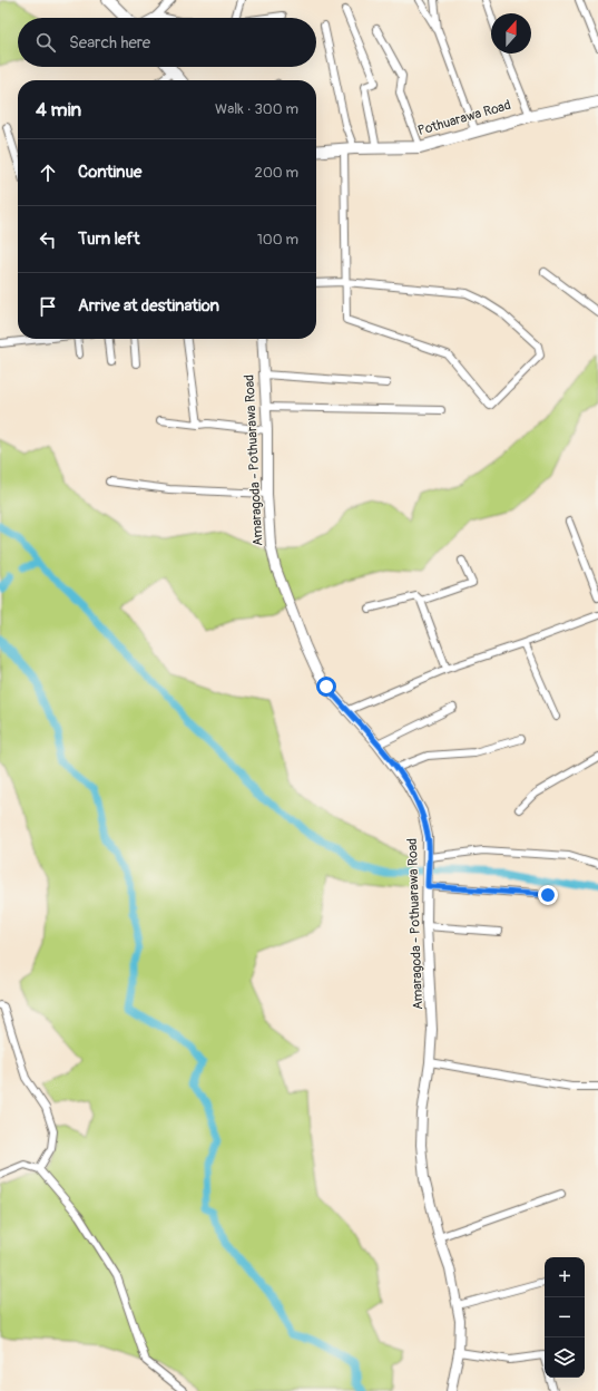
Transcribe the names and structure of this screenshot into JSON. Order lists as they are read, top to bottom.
{
  "streets": {
    "main road": ["Pothuarawa Road"],
    "street": ["Amaragoda - Pothuarawa Road"]
  },
  "north": "top",
  "page": {
    "search": "Search here",
    "heading": ["4 min", "Walk · 300 m"],
    "list": [
      ["Continue", "200 m"],
      ["Turn left", "100 m"],
      "Arrive at destination"
    ],
    "map_buttons": ["+", "−"]
  }
}
